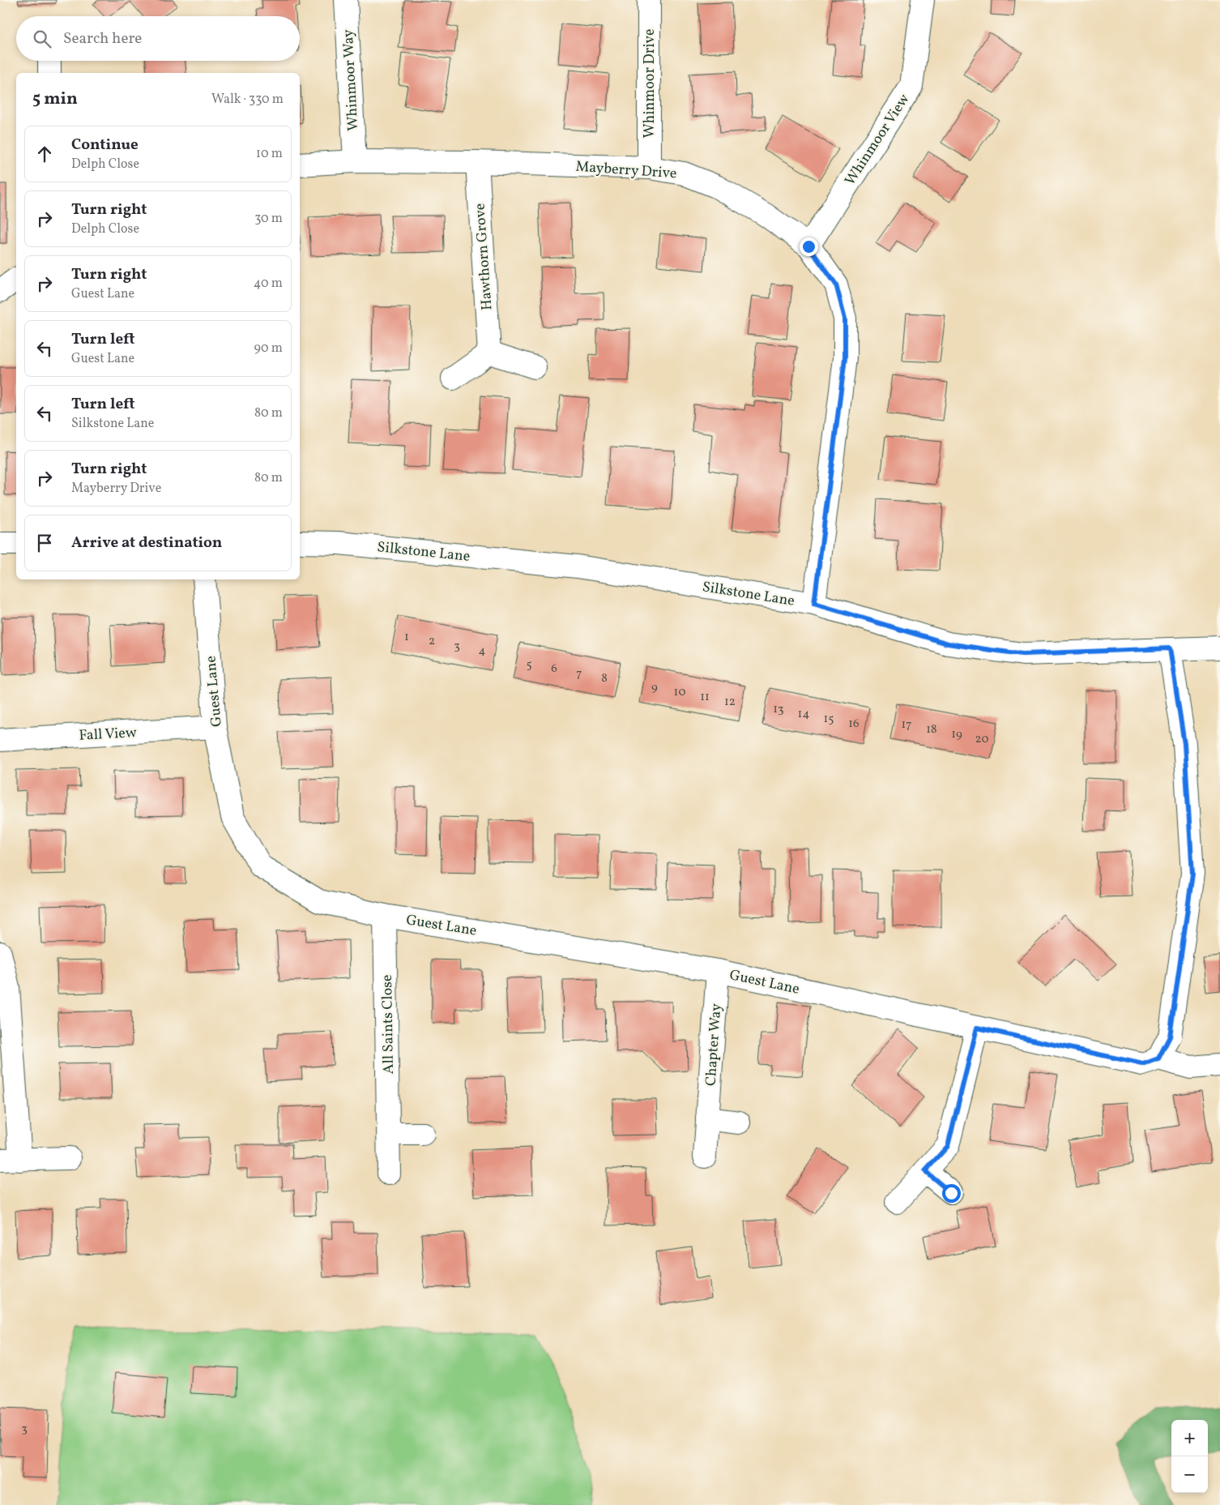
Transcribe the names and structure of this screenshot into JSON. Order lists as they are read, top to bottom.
{
  "streets": {
    "street": [
      "Whinmoor Way",
      "Whinmoor Drive",
      "Whinmoor View",
      "Mayberry Drive",
      "Hawthorn Grove",
      "Silkstone Lane",
      "Guest Lane",
      "Fall View",
      "All Saints Close",
      "Chapter Way"
    ]
  },
  "crossings": [
    ["Whinmoor Way", "Mayberry Drive"],
    ["Whinmoor Drive", "Mayberry Drive"],
    ["Whinmoor View", "Mayberry Drive"],
    ["Mayberry Drive", "Hawthorn Grove"],
    ["Mayberry Drive", "Silkstone Lane"],
    ["Guest Lane", "Fall View"],
    ["Guest Lane", "All Saints Close"],
    ["Guest Lane", "Chapter Way"]
  ],
  "house_numbers": [
    "1",
    "2",
    "3",
    "4",
    "5",
    "6",
    "7",
    "8",
    "9",
    "10",
    "11",
    "12",
    "13",
    "14",
    "15",
    "16",
    "17",
    "18",
    "19",
    "20",
    "3"
  ],
  "page": {
    "search": "Search here",
    "heading": ["5 min", "Walk · 330 m"],
    "list": [
      ["Continue", "Delph Close", "10 m"],
      ["Turn right", "Delph Close", "30 m"],
      ["Turn right", "Guest Lane", "40 m"],
      ["Turn left", "Guest Lane", "90 m"],
      ["Turn left", "Silkstone Lane", "80 m"],
      ["Turn right", "Mayberry Drive", "80 m"],
      "Arrive at destination"
    ],
    "map_buttons": ["+", "−"]
  }
}
